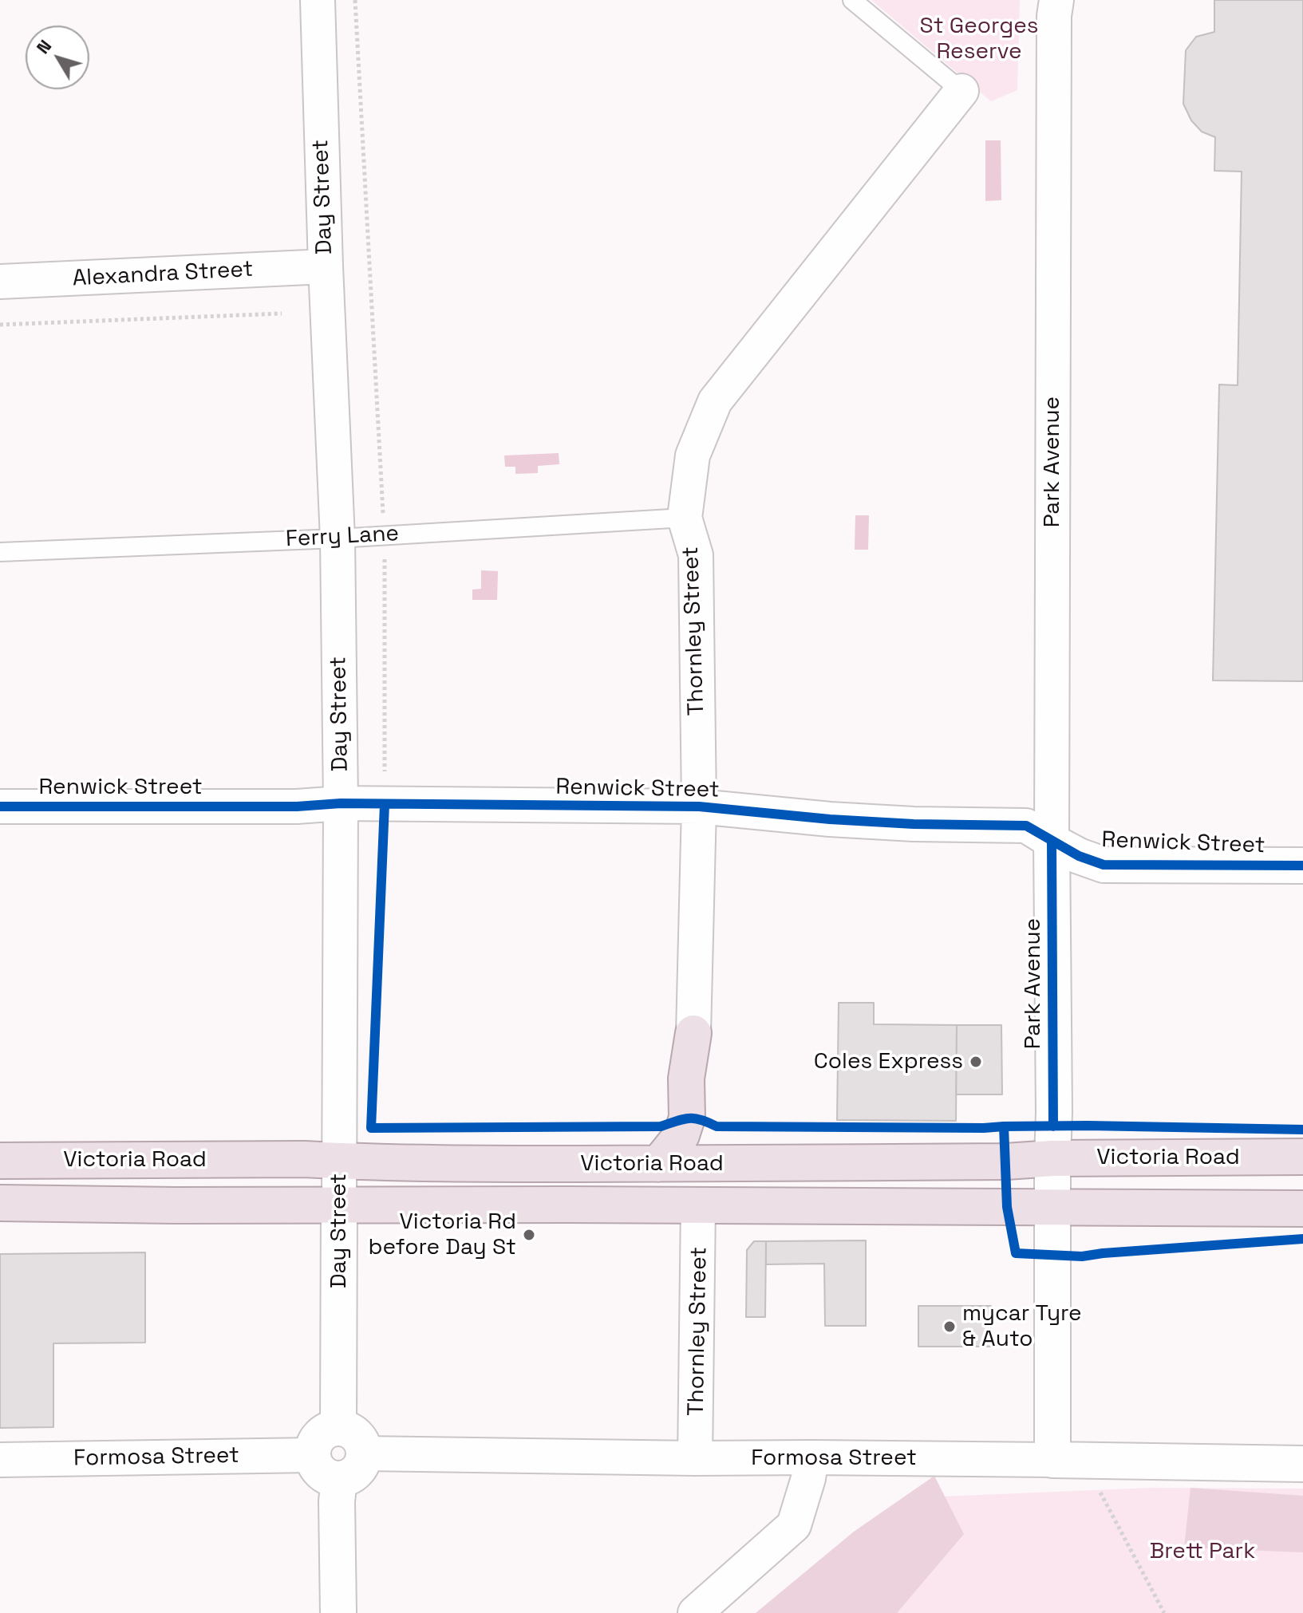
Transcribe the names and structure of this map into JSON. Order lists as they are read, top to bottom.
{
  "streets": {
    "highway": ["Victoria Road"],
    "street": [
      "Day Street",
      "Alexandra Street",
      "Park Avenue",
      "Thornley Street",
      "Renwick Street",
      "Formosa Street"
    ],
    "lane": ["Ferry Lane"]
  },
  "crossings": [
    ["Day Street", "Alexandra Street"],
    ["Day Street", "Ferry Lane"],
    ["Day Street", "Renwick Street"],
    ["Day Street", "Victoria Road"],
    ["Day Street", "Formosa Street"],
    ["Park Avenue", "Renwick Street"],
    ["Park Avenue", "Victoria Road"],
    ["Park Avenue", "Formosa Street"],
    ["Ferry Lane", "Thornley Street"],
    ["Thornley Street", "Renwick Street"],
    ["Thornley Street", "Victoria Road"],
    ["Thornley Street", "Formosa Street"]
  ],
  "parks": ["St Georges Reserve", "Brett Park"],
  "places": ["Coles Express", "Victoria Rd before Day St", "mycar Tyre & Auto"],
  "north": "top left"
}
